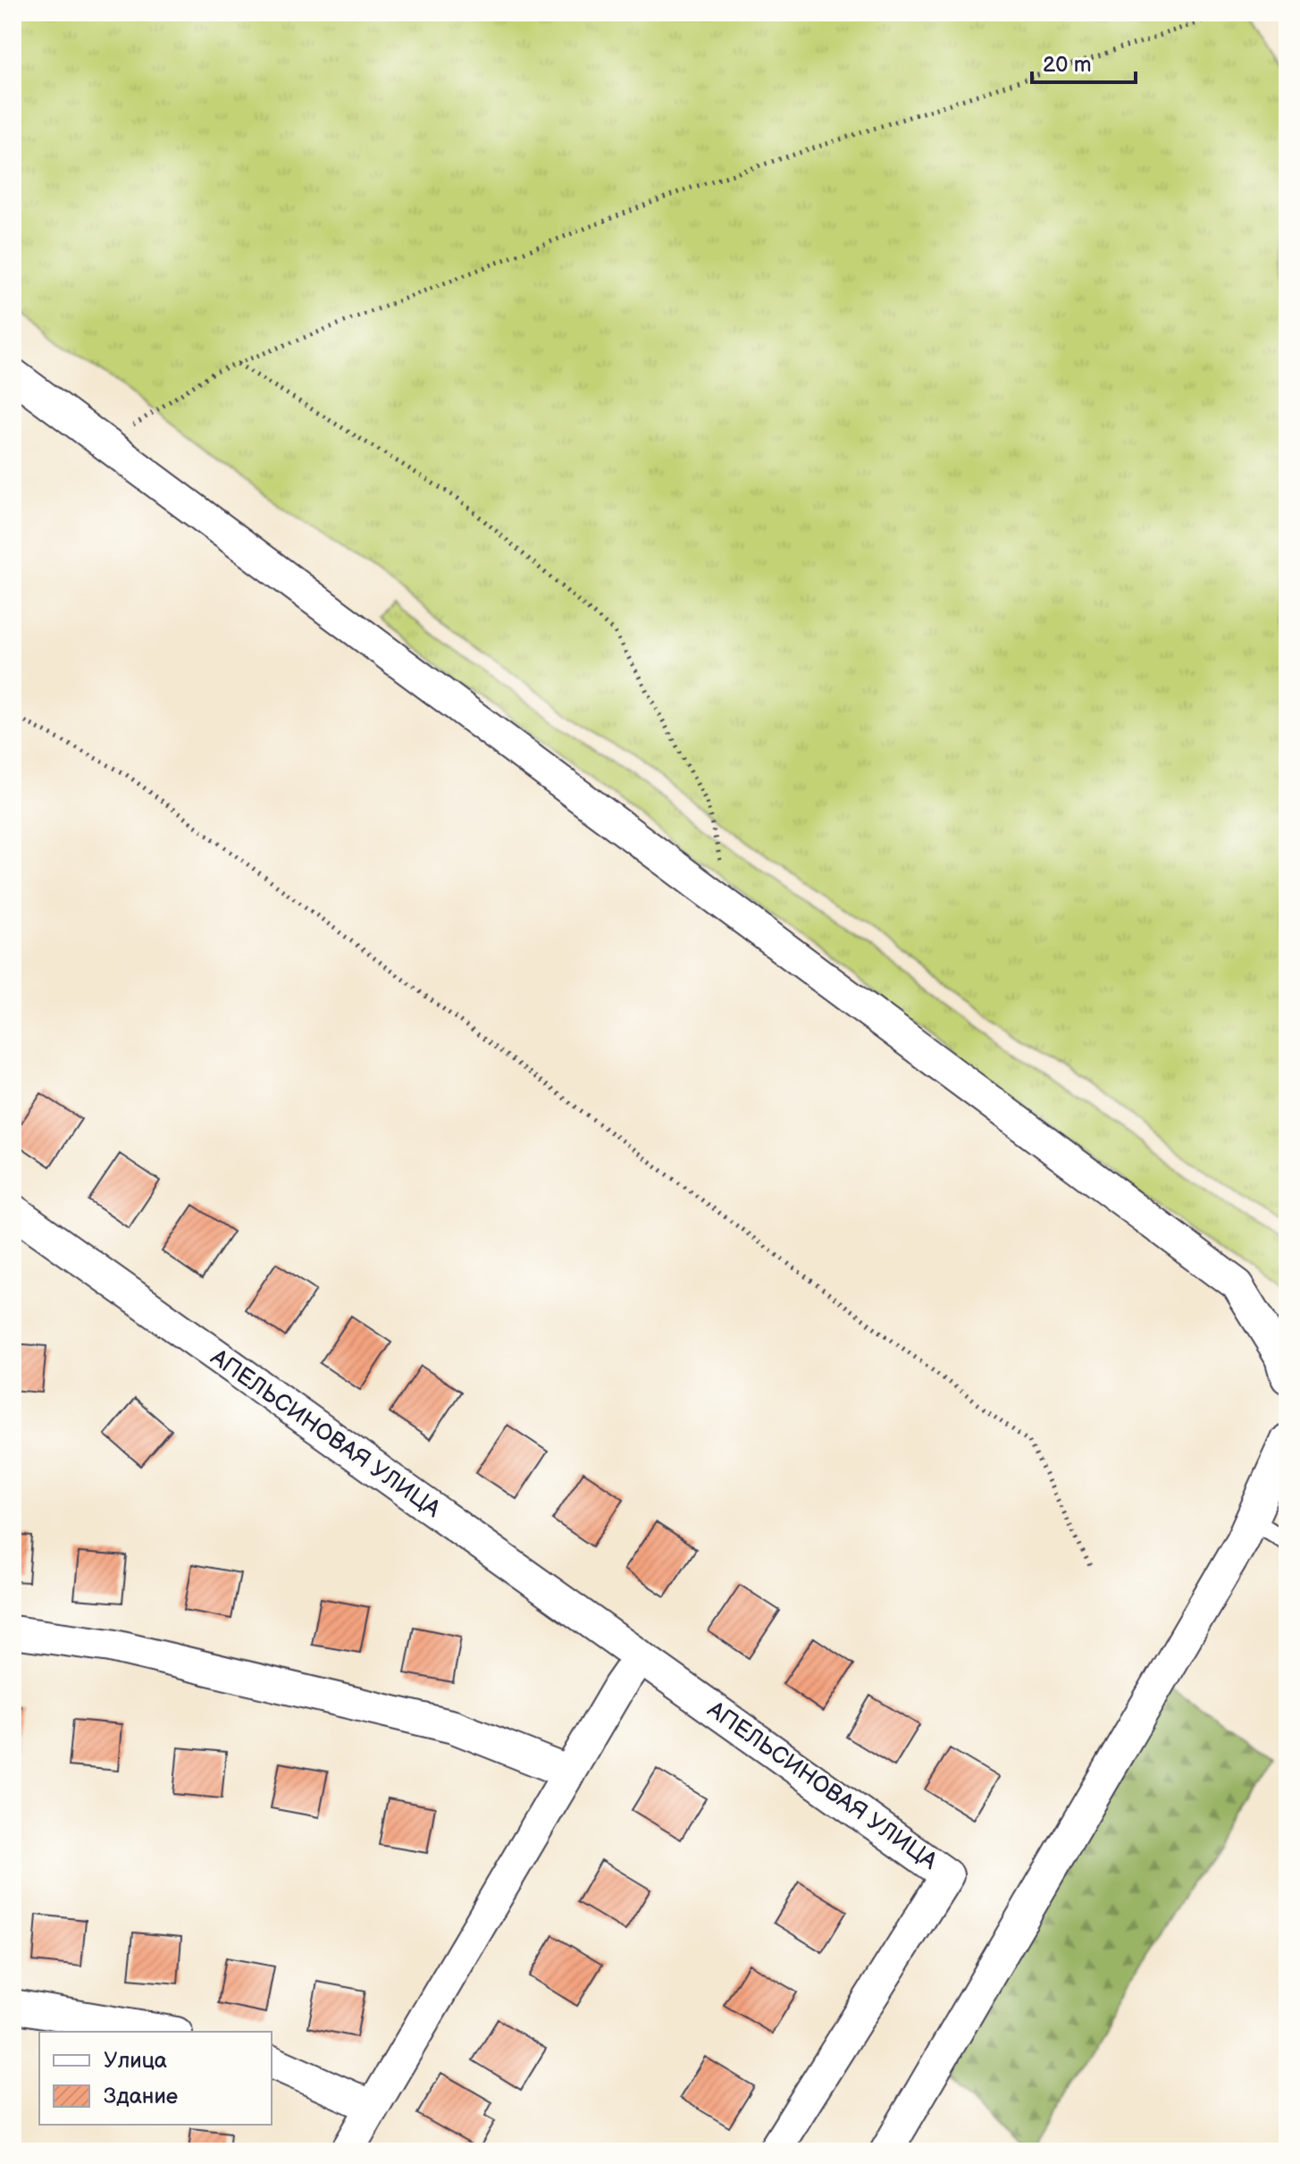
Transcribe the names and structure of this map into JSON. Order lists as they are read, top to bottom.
{
  "streets": {
    "street": ["АПЕЛЬСИНОВАЯ УЛИЦА"]
  },
  "legend": ["Улица", "Здание"],
  "scale_bar": "20 m"
}
